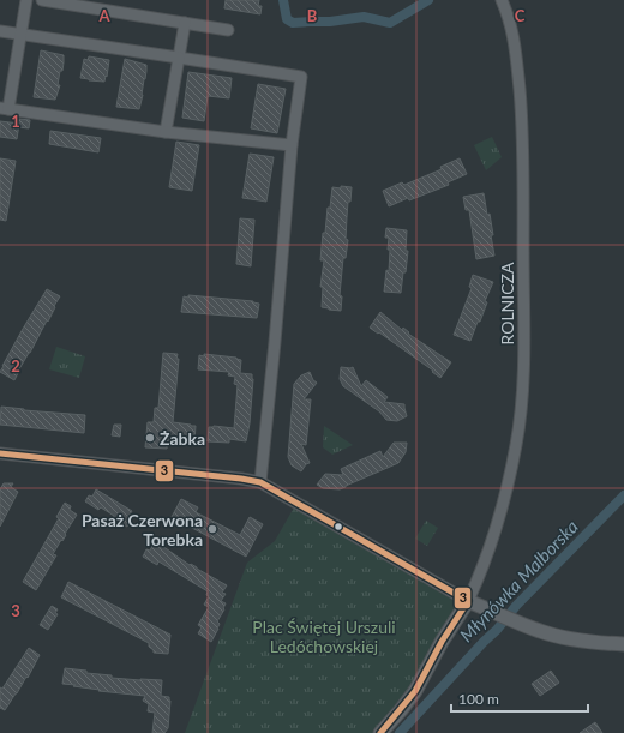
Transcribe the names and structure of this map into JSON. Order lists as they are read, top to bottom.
{
  "streets": {
    "street": ["ROLNICZA"]
  },
  "water": ["Młynówka Malborska"],
  "parks": ["Plac Świętej Urszuli Ledóchowskiej"],
  "places": ["Żabka", "Pasaż Czerwona Torebka"],
  "lines": ["transit line 3"],
  "scale_bar": "100 m",
  "grid": {
    "columns": ["A", "B", "C"],
    "rows": ["1", "2", "3"]
  }
}
